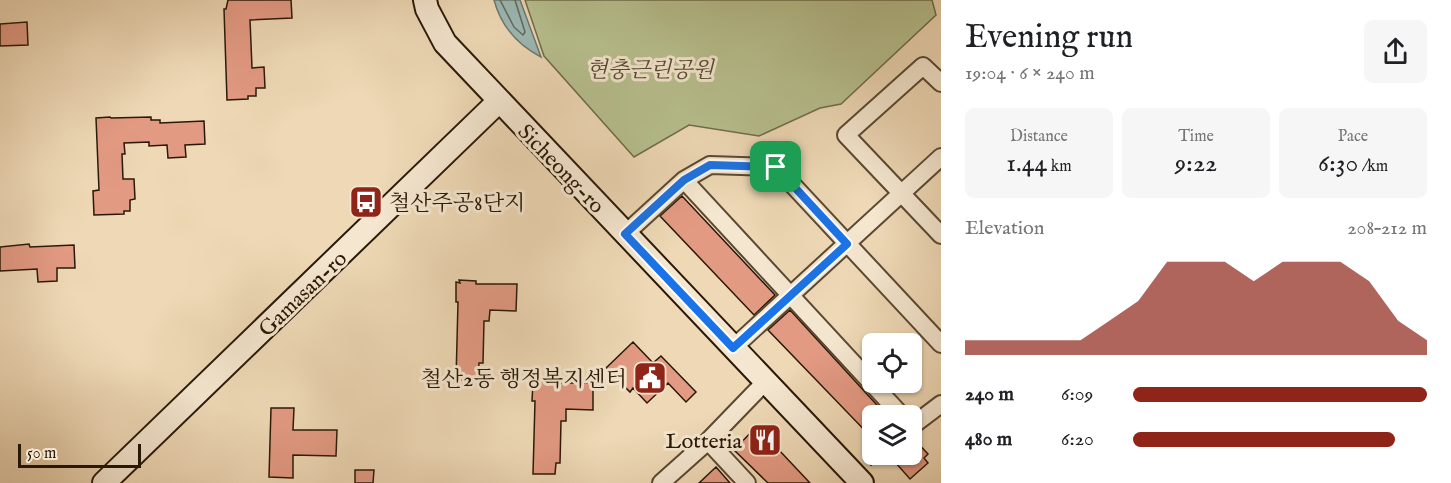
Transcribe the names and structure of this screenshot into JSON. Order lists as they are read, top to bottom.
{
  "streets": {
    "main road": ["Sicheong-ro", "Gamasan-ro"]
  },
  "crossings": [
    ["Sicheong-ro", "Gamasan-ro"]
  ],
  "parks": ["현충근린공원"],
  "places": {
    "bus stop": ["철산주공8단지"],
    "public building": ["철산2동 행정복지센터"],
    "restaurant": ["Lotteria"]
  },
  "scale_bar": "50 m",
  "page": {
    "heading": ["Evening run", "19:04 · 6 × 240 m"],
    "stats": [
      ["Distance", "1.44 km"],
      ["Time", "9:22"],
      ["Pace", "6:30 /km"]
    ],
    "chart": ["Elevation", "208–212 m"],
    "list": [
      {
        "name": "240 m",
        "note": "6:09"
      },
      {
        "name": "480 m",
        "note": "6:20"
      }
    ],
    "scale": "50 m"
  }
}
